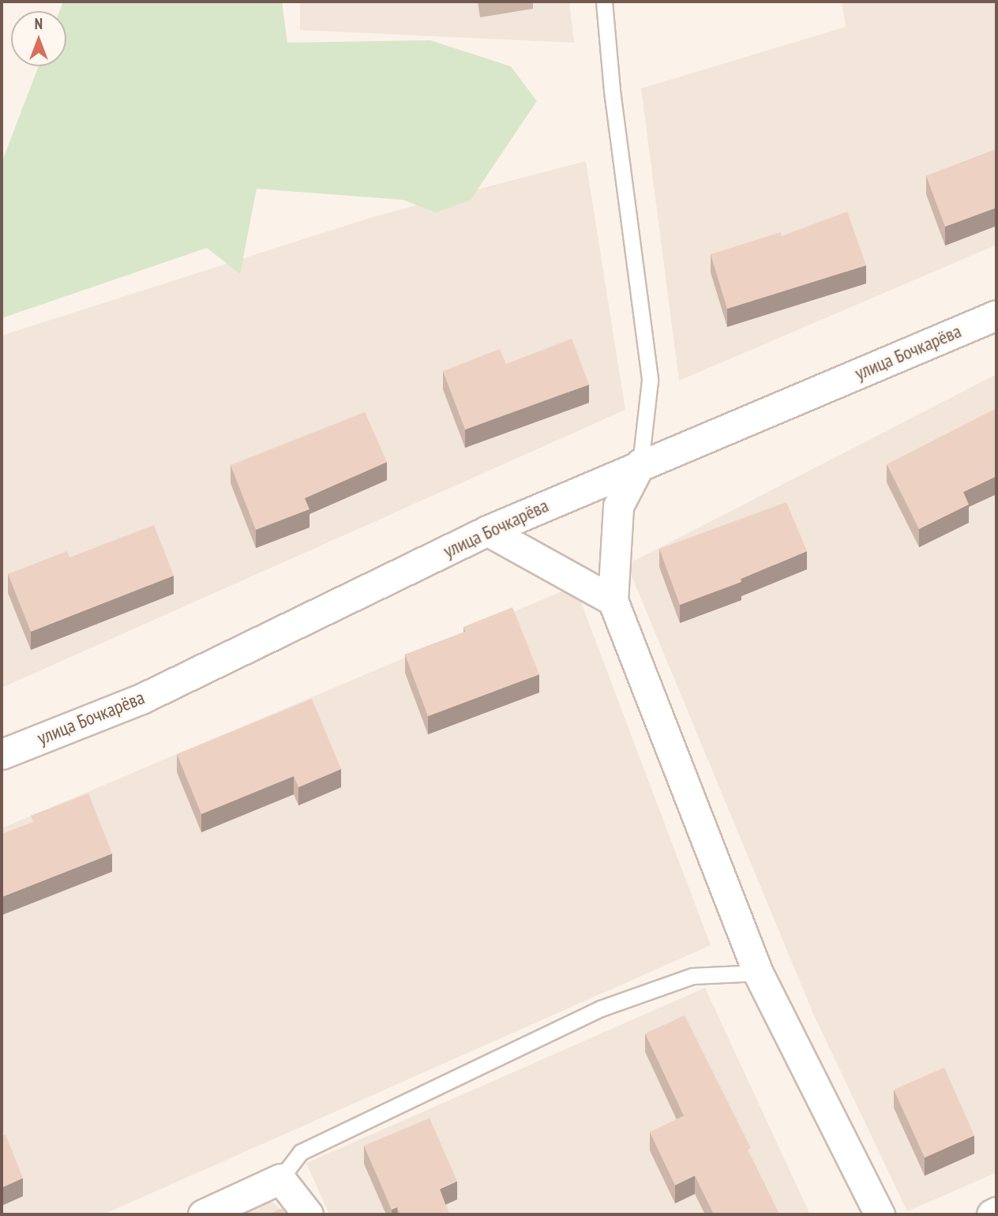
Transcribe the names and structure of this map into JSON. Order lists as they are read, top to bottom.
{
  "streets": {
    "street": ["улица Бочкарёва"]
  },
  "north": "top"
}
